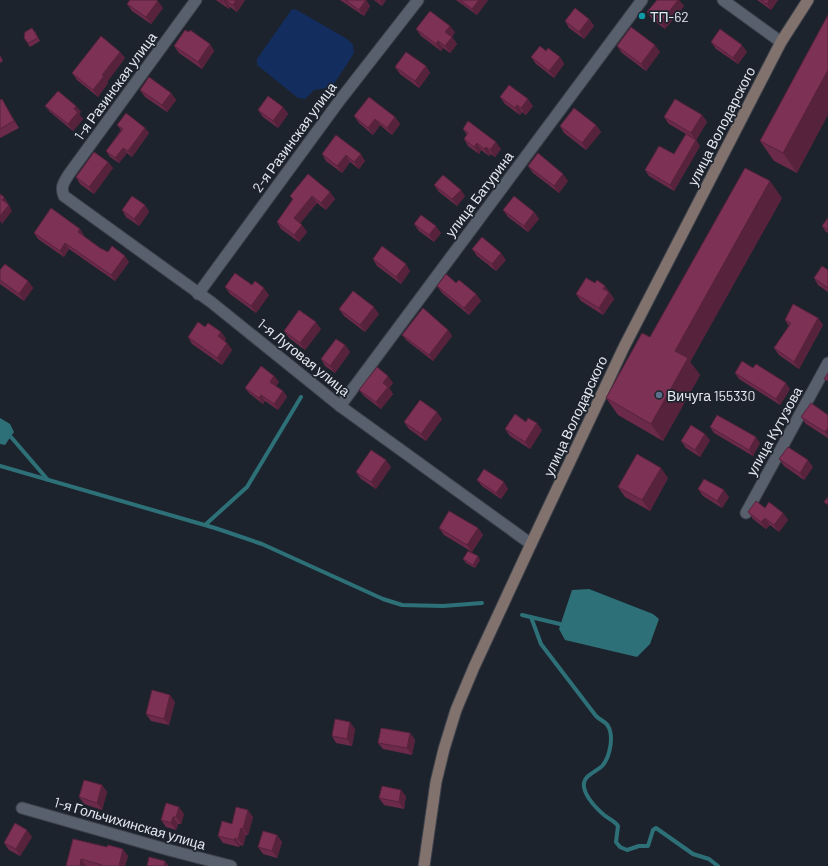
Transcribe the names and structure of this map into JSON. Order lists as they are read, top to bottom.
{
  "streets": {
    "main road": ["улица Володарского"],
    "street": [
      "1-я Разинская улица",
      "2-я Разинская улица",
      "улица Батурина",
      "1-я Луговая улица",
      "улица Кутузова",
      "1-я Гольчихинская улица"
    ]
  },
  "crossings": [
    ["1-я Разинская улица", "1-я Луговая улица"],
    ["улица Володарского", "1-я Луговая улица"],
    ["2-я Разинская улица", "1-я Луговая улица"],
    ["улица Батурина", "1-я Луговая улица"]
  ],
  "places": ["ТП-62", "Вичуга 155330"]
}
